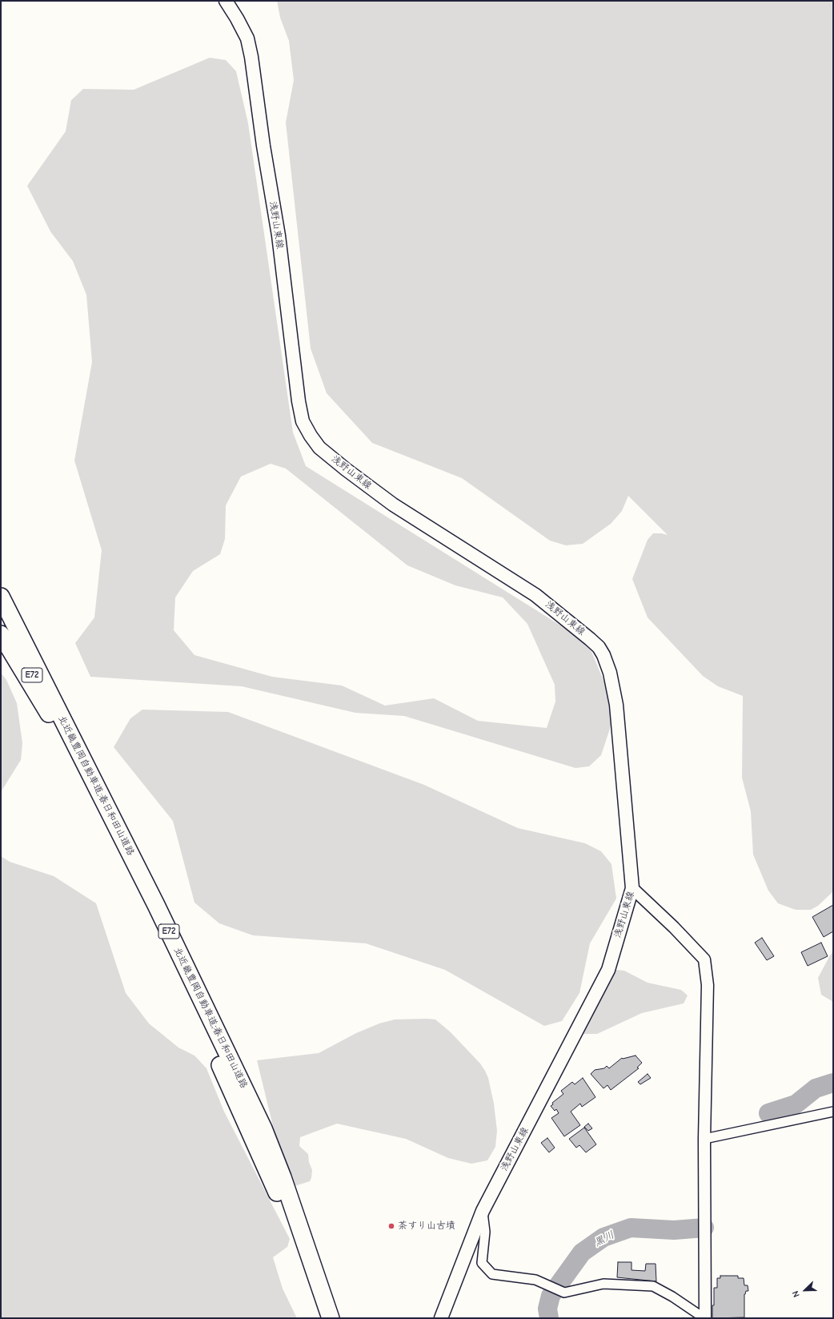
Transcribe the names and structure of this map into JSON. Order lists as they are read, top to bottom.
{
  "streets": {
    "highway": ["E72", "北近畿豊岡自動車道;春日和田山道路"],
    "main road": ["浅野山東線"]
  },
  "water": ["黒川"],
  "places": ["茶すり山古墳"],
  "north": "bottom left"
}
